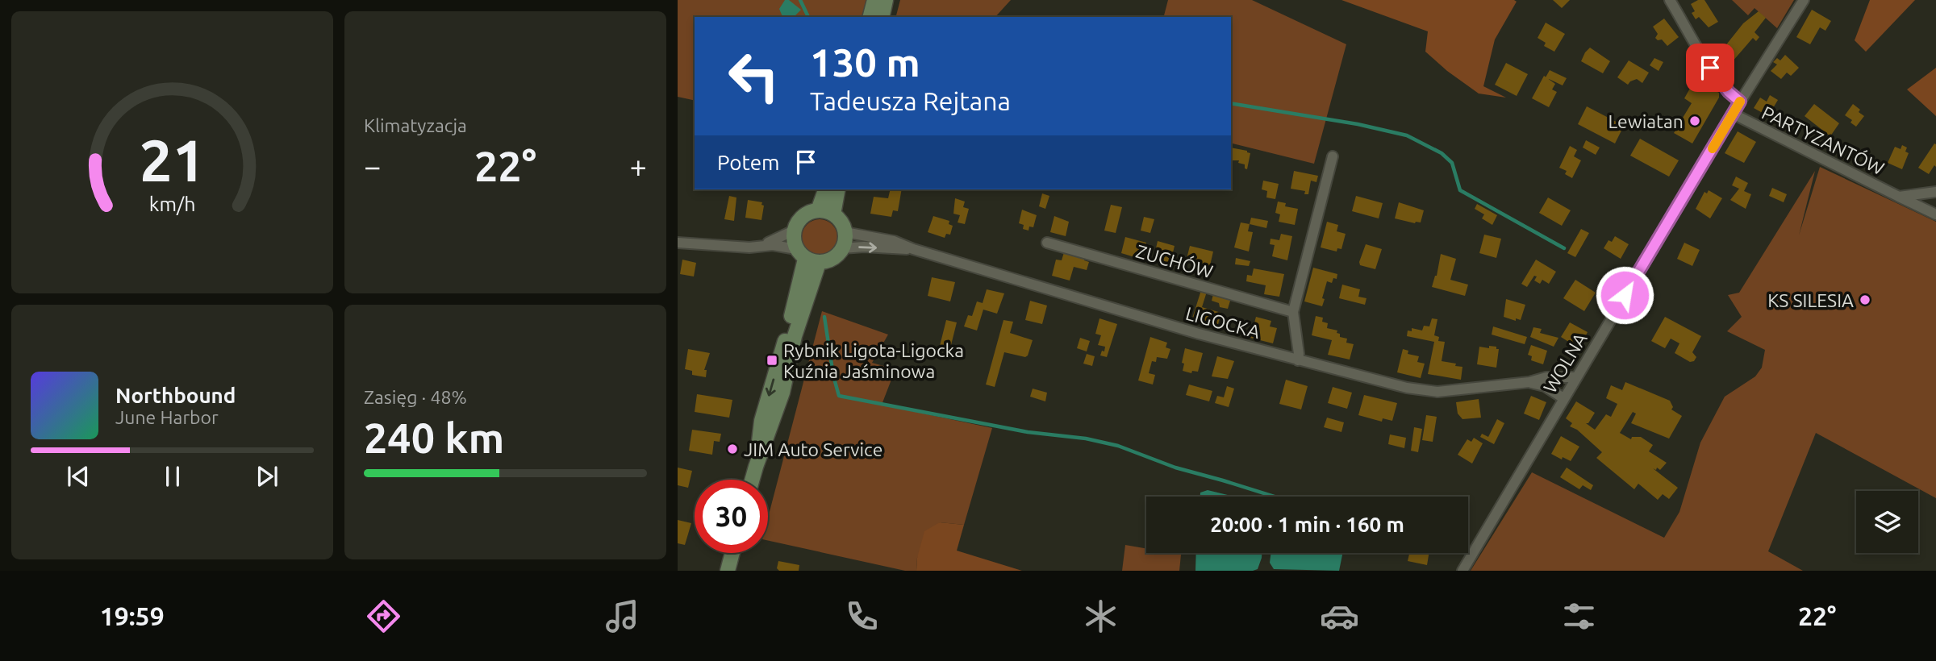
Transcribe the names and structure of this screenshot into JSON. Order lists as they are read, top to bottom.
{
  "streets": {
    "street": [
      "PARTYZANTÓW",
      "ZUCHÓW",
      "LIGOCKA",
      "WOLNA"
    ]
  },
  "crossings": [
    ["PARTYZANTÓW", "WOLNA"],
    ["LIGOCKA", "WOLNA"]
  ],
  "places": {
    "other": ["Lewiatan", "KS SILESIA", "JIM Auto Service"],
    "transit": ["Rybnik Ligota-Ligocka Kuźnia Jaśminowa"]
  },
  "page": {
    "tile": [
      "Klimatyzacja",
      ["Zasięg · 48%", "240 km"]
    ],
    "turn": ["130 m", "Tadeusza Rejtana"],
    "then": "Potem",
    "heat": ["−", "22°", "+"],
    "song": ["Northbound", "June Harbor"],
    "limit": "30",
    "trip": "20:00 · 1 min · 160 m",
    "tabs": ["19:59", "22°"],
    "gauge": ["21", "km/h"]
  }
}
